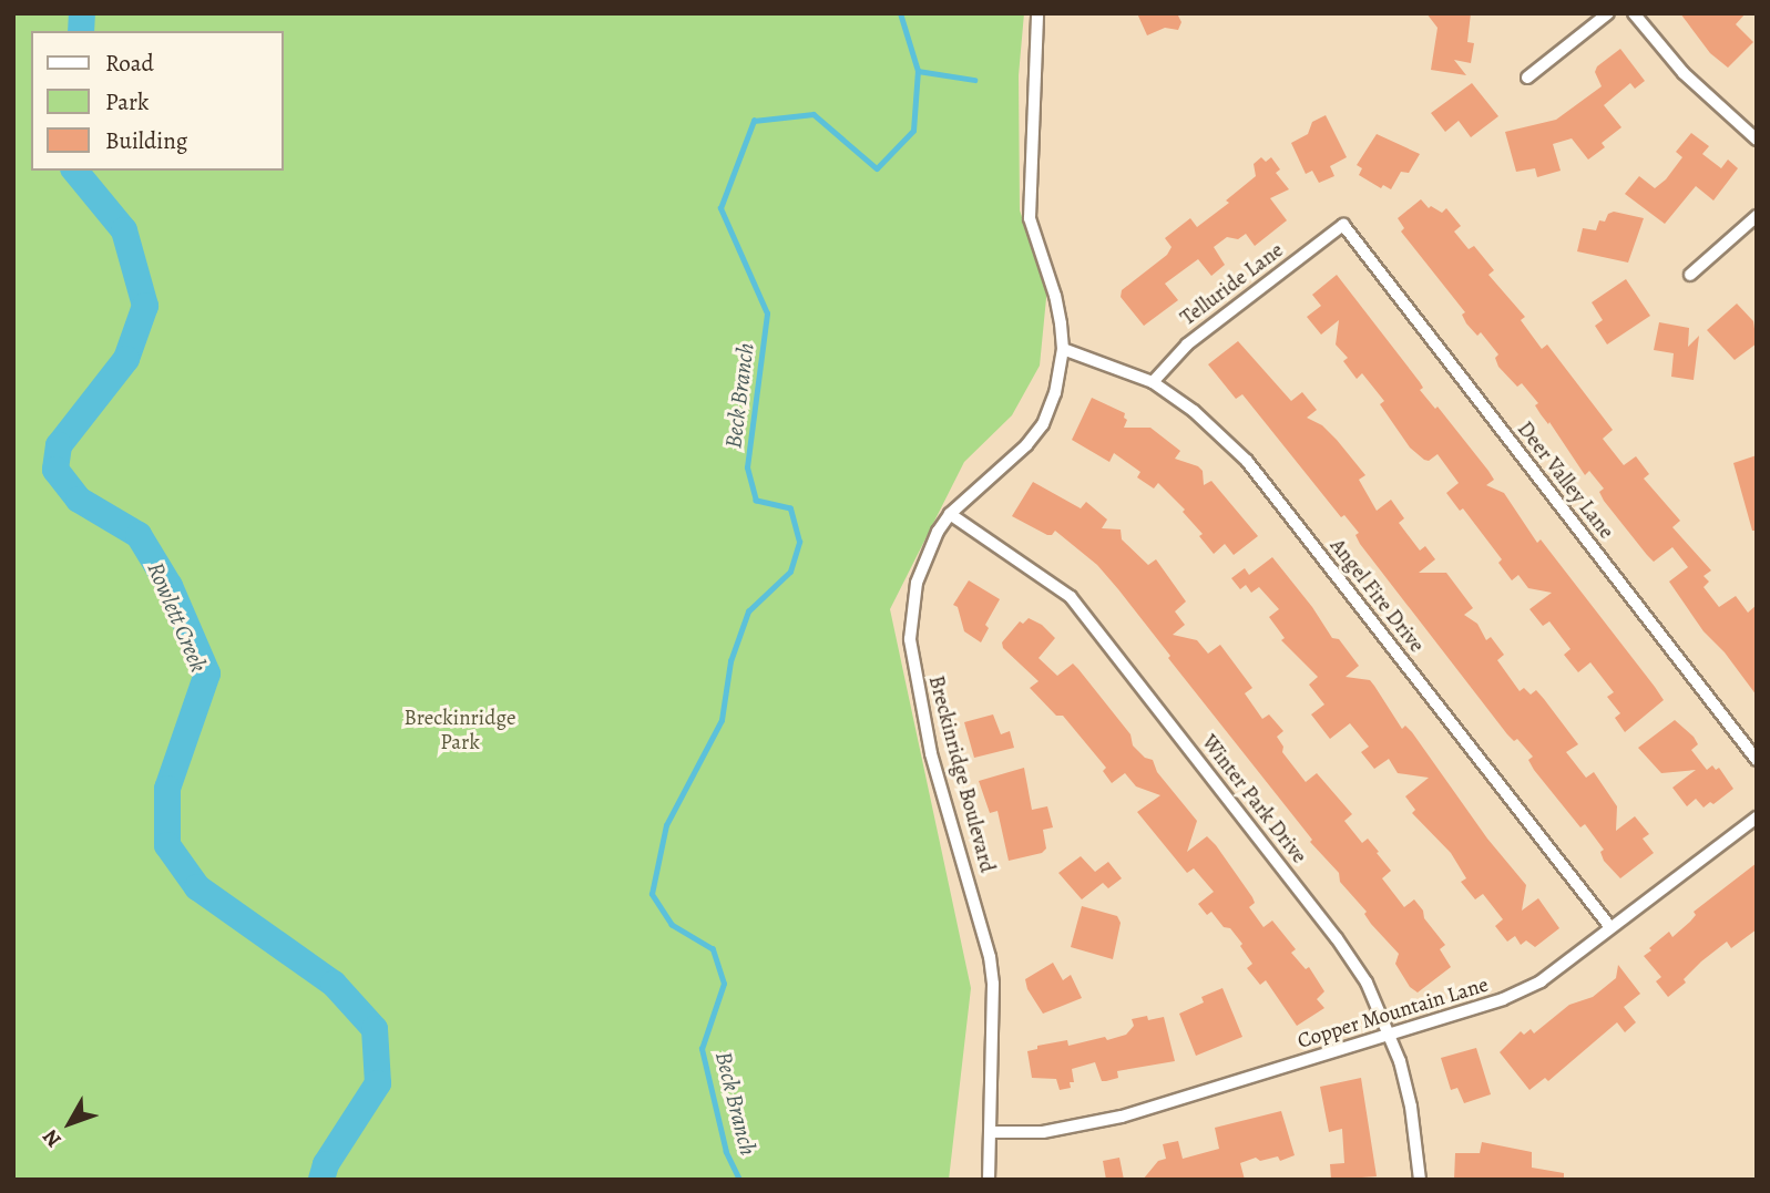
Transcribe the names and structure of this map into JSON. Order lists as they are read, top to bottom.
{
  "streets": {
    "street": [
      "Telluride Lane",
      "Deer Valley Lane",
      "Angel Fire Drive",
      "Breckinridge Boulevard",
      "Winter Park Drive",
      "Copper Mountain Lane"
    ]
  },
  "crossings": [
    ["Telluride Lane", "Deer Valley Lane"],
    ["Telluride Lane", "Angel Fire Drive"],
    ["Angel Fire Drive", "Breckinridge Boulevard"],
    ["Angel Fire Drive", "Copper Mountain Lane"],
    ["Breckinridge Boulevard", "Winter Park Drive"],
    ["Breckinridge Boulevard", "Copper Mountain Lane"],
    ["Winter Park Drive", "Copper Mountain Lane"]
  ],
  "water": ["Beck Branch", "Rowlett Creek"],
  "parks": ["Breckinridge Park"],
  "legend": ["Road", "Park", "Building"],
  "north": "bottom left"
}
